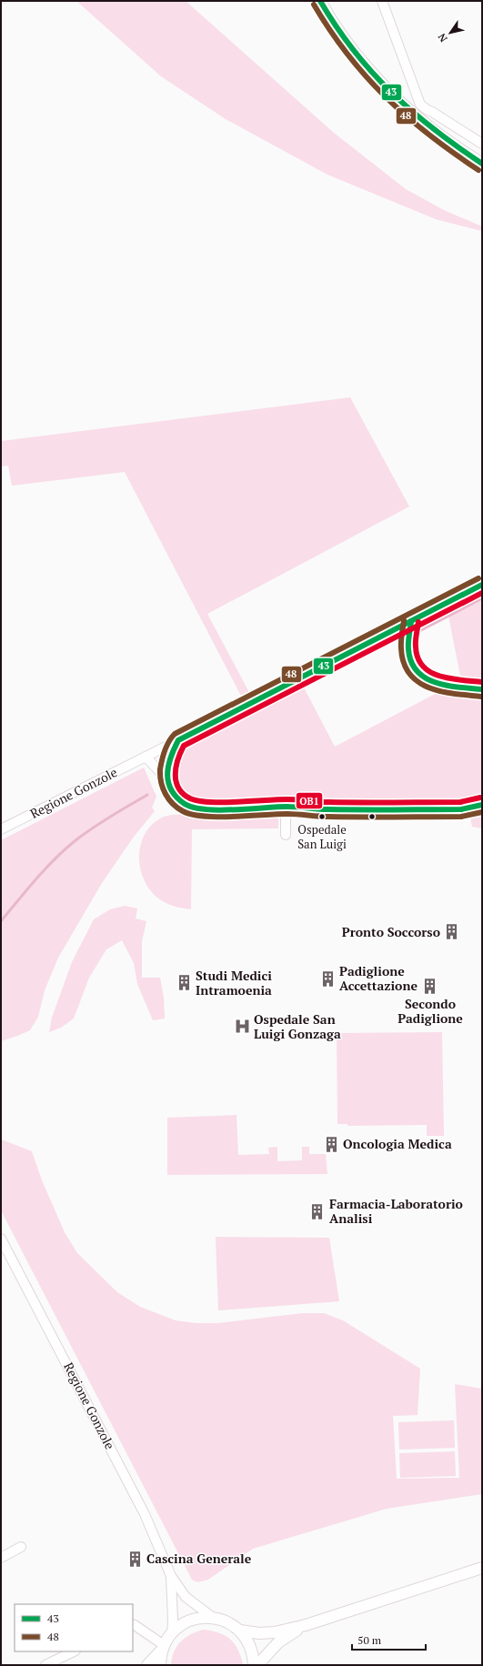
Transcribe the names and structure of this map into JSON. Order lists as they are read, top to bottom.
{
  "streets": {
    "street": ["Regione Gonzole"]
  },
  "places": {
    "other": ["Ospedale San Luigi"],
    "building": [
      "Pronto Soccorso",
      "Padiglione Accettazione",
      "Studi Medici Intramoenia",
      "Secondo Padiglione",
      "Oncologia Medica",
      "Farmacia-Laboratorio Analisi",
      "Cascina Generale"
    ],
    "hospital": ["Ospedale San Luigi Gonzaga"]
  },
  "lines": ["transit line 43", "transit line 48", "transit line OB1"],
  "legend": ["43", "48"],
  "scale_bar": "50 m",
  "north": "bottom left"
}
